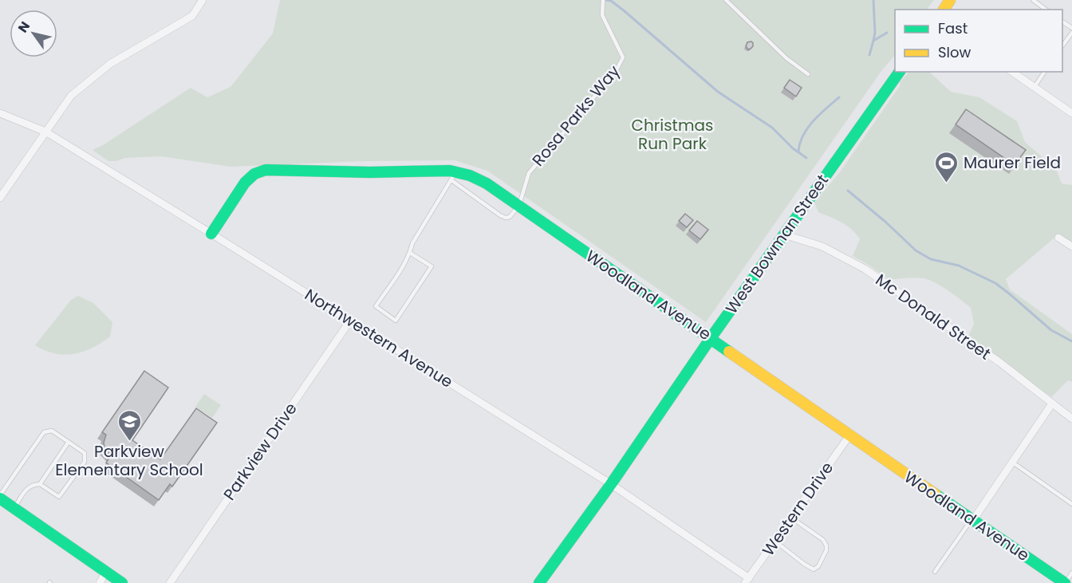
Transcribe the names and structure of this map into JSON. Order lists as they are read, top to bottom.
{
  "streets": {
    "street": [
      "West Bowman Street",
      "Woodland Avenue",
      "Mc Donald Street",
      "Northwestern Avenue",
      "Parkview Drive",
      "Western Drive"
    ],
    "lane": ["Rosa Parks Way"]
  },
  "crossings": [
    ["Rosa Parks Way", "Woodland Avenue"],
    ["West Bowman Street", "Woodland Avenue"],
    ["West Bowman Street", "Mc Donald Street"],
    ["West Bowman Street", "Northwestern Avenue"],
    ["Woodland Avenue", "Northwestern Avenue"],
    ["Woodland Avenue", "Western Drive"],
    ["Northwestern Avenue", "Parkview Drive"],
    ["Northwestern Avenue", "Western Drive"]
  ],
  "parks": ["Christmas Run Park"],
  "places": {
    "sports": ["Maurer Field"],
    "school or university": ["Parkview Elementary School"]
  },
  "legend": ["Fast", "Slow"],
  "north": "top left"
}
